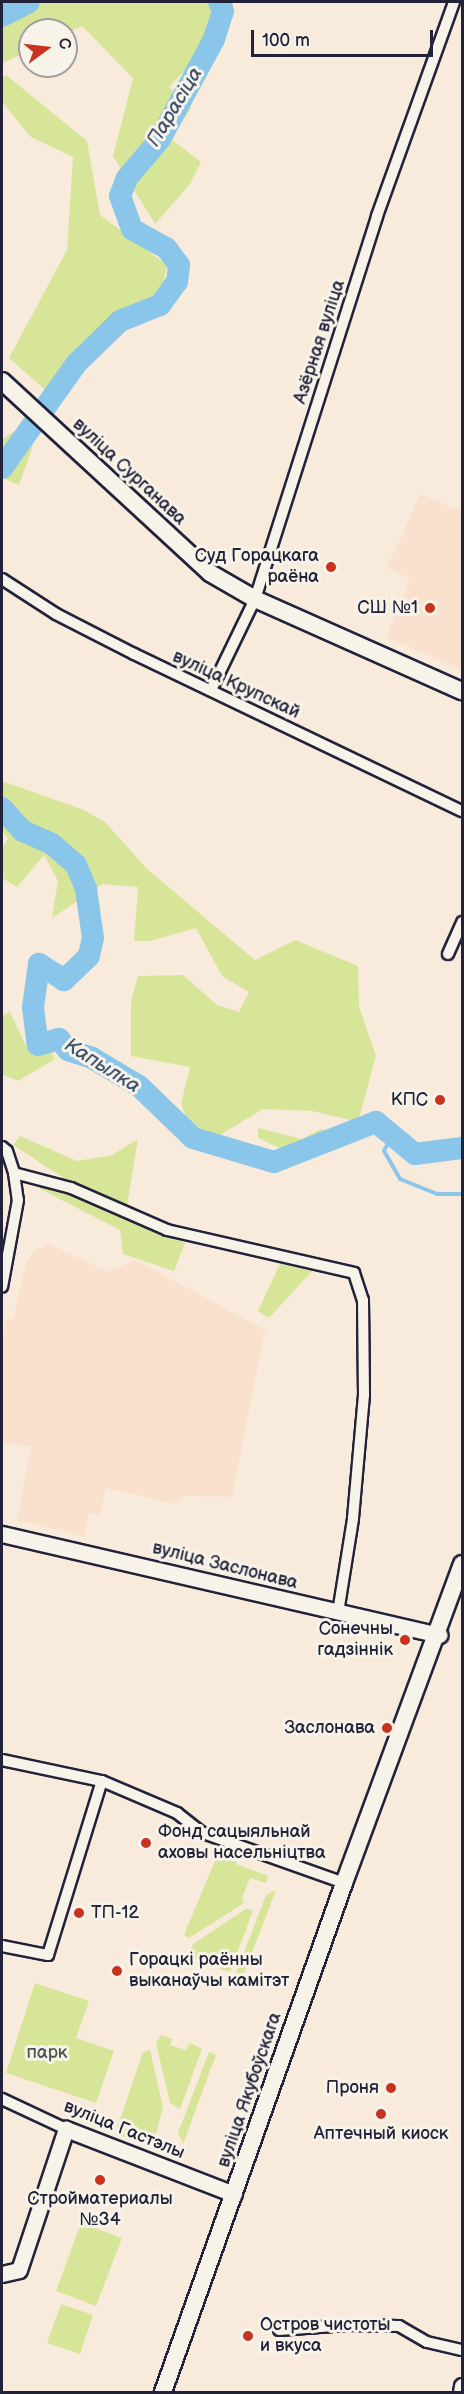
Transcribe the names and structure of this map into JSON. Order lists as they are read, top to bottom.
{
  "streets": {
    "main road": ["вуліца Сурганава", "вуліца Якубоўскага"],
    "street": [
      "Азёрная вуліца",
      "вуліца Крупскай",
      "вуліца Заслонава",
      "вуліца Гастэлы"
    ]
  },
  "crossings": [
    ["Азёрная вуліца", "вуліца Сурганава"],
    ["Азёрная вуліца", "вуліца Крупскай"],
    ["вуліца Заслонава", "вуліца Якубоўскага"],
    ["вуліца Якубоўскага", "вуліца Гастэлы"]
  ],
  "water": ["Парасіца", "Капылка"],
  "parks": ["парк"],
  "places": [
    "Суд Горацкага раёна",
    "СШ №1",
    "КПС",
    "Сонечны гадзіннік",
    "Заслонава",
    "Фонд сацыяльнай аховы насельніцтва",
    "ТП-12",
    "Горацкі раённы выканаўчы камітэт",
    "Проня",
    "Аптечный киоск",
    "Стройматериалы №34",
    "Остров чистоты и вкуса"
  ],
  "scale_bar": "100 m",
  "north": "right"
}
